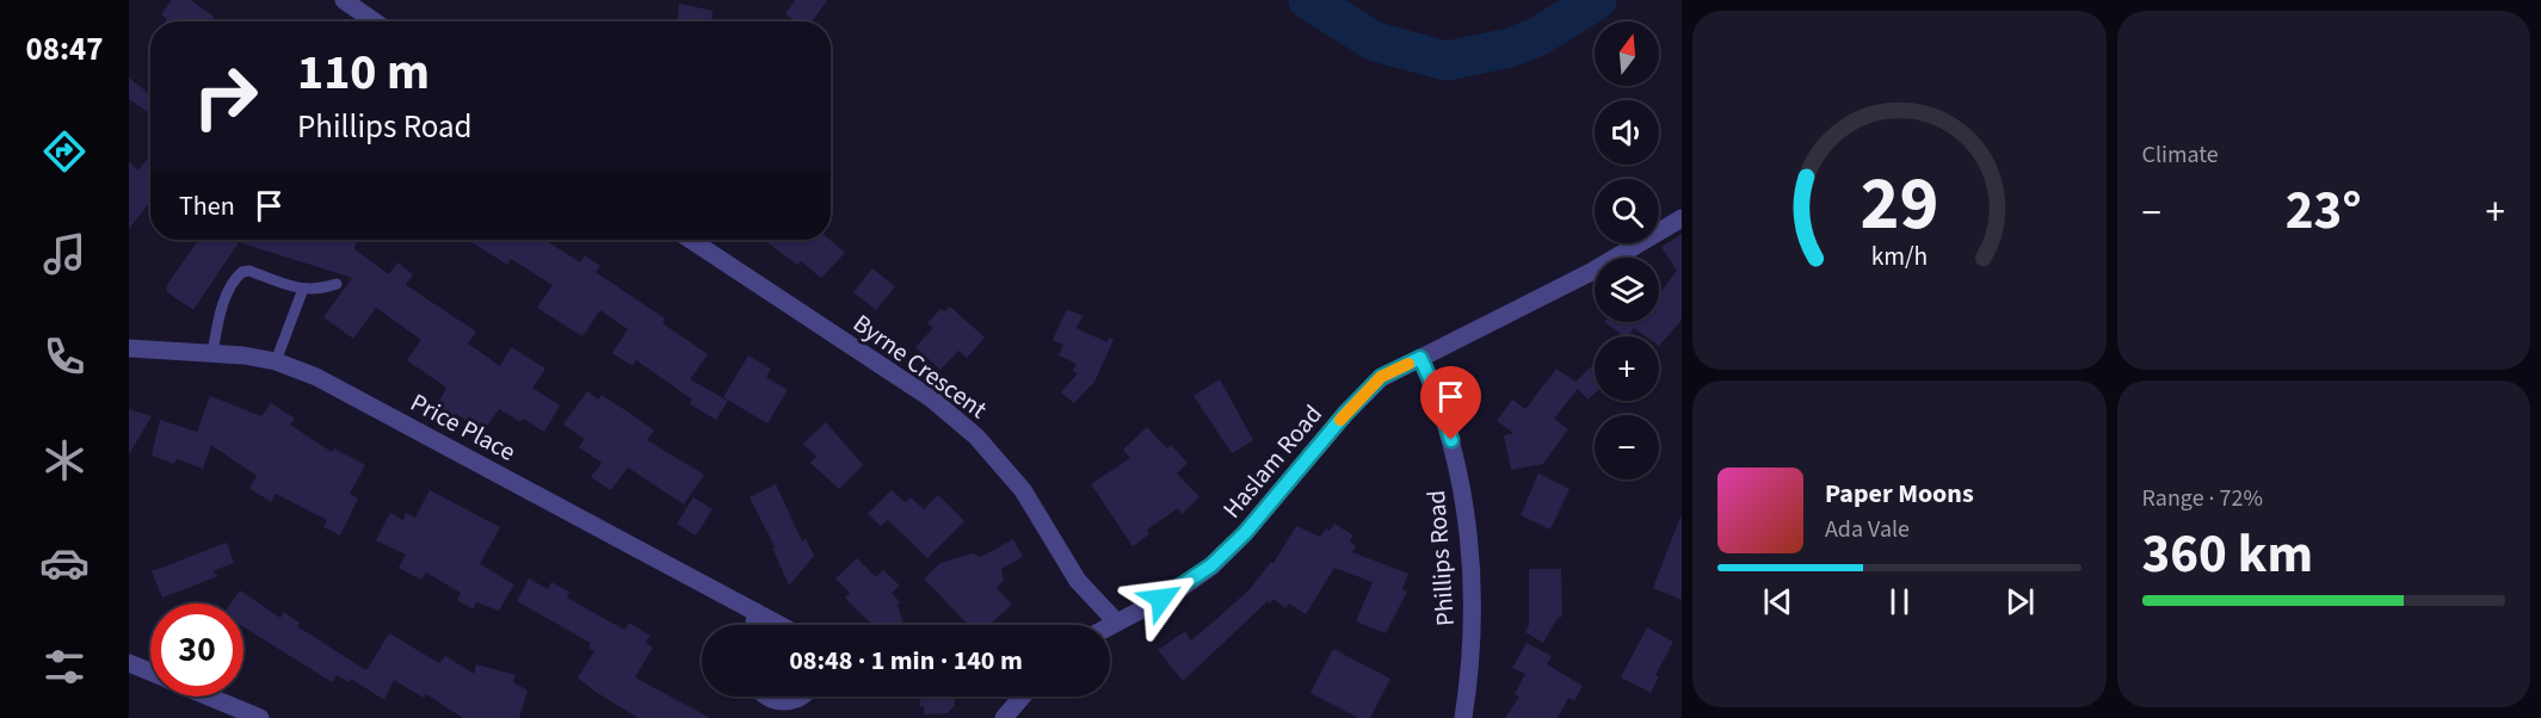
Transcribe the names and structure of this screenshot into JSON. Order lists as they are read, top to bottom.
{
  "streets": {
    "street": [
      "Byrne Crescent",
      "Price Place",
      "Haslam Road",
      "Phillips Road"
    ]
  },
  "crossings": [
    ["Byrne Crescent", "Haslam Road"],
    ["Haslam Road", "Phillips Road"]
  ],
  "north": "top",
  "page": {
    "tabs": "08:47",
    "tile": [
      "Climate",
      ["Range · 72%", "360 km"]
    ],
    "map_buttons": ["+", "−"],
    "turn": ["110 m", "Phillips Road"],
    "then": "Then",
    "heat": ["−", "23°", "+"],
    "song": ["Paper Moons", "Ada Vale"],
    "limit": "30",
    "trip": "08:48 · 1 min · 140 m",
    "gauge": ["29", "km/h"]
  }
}
